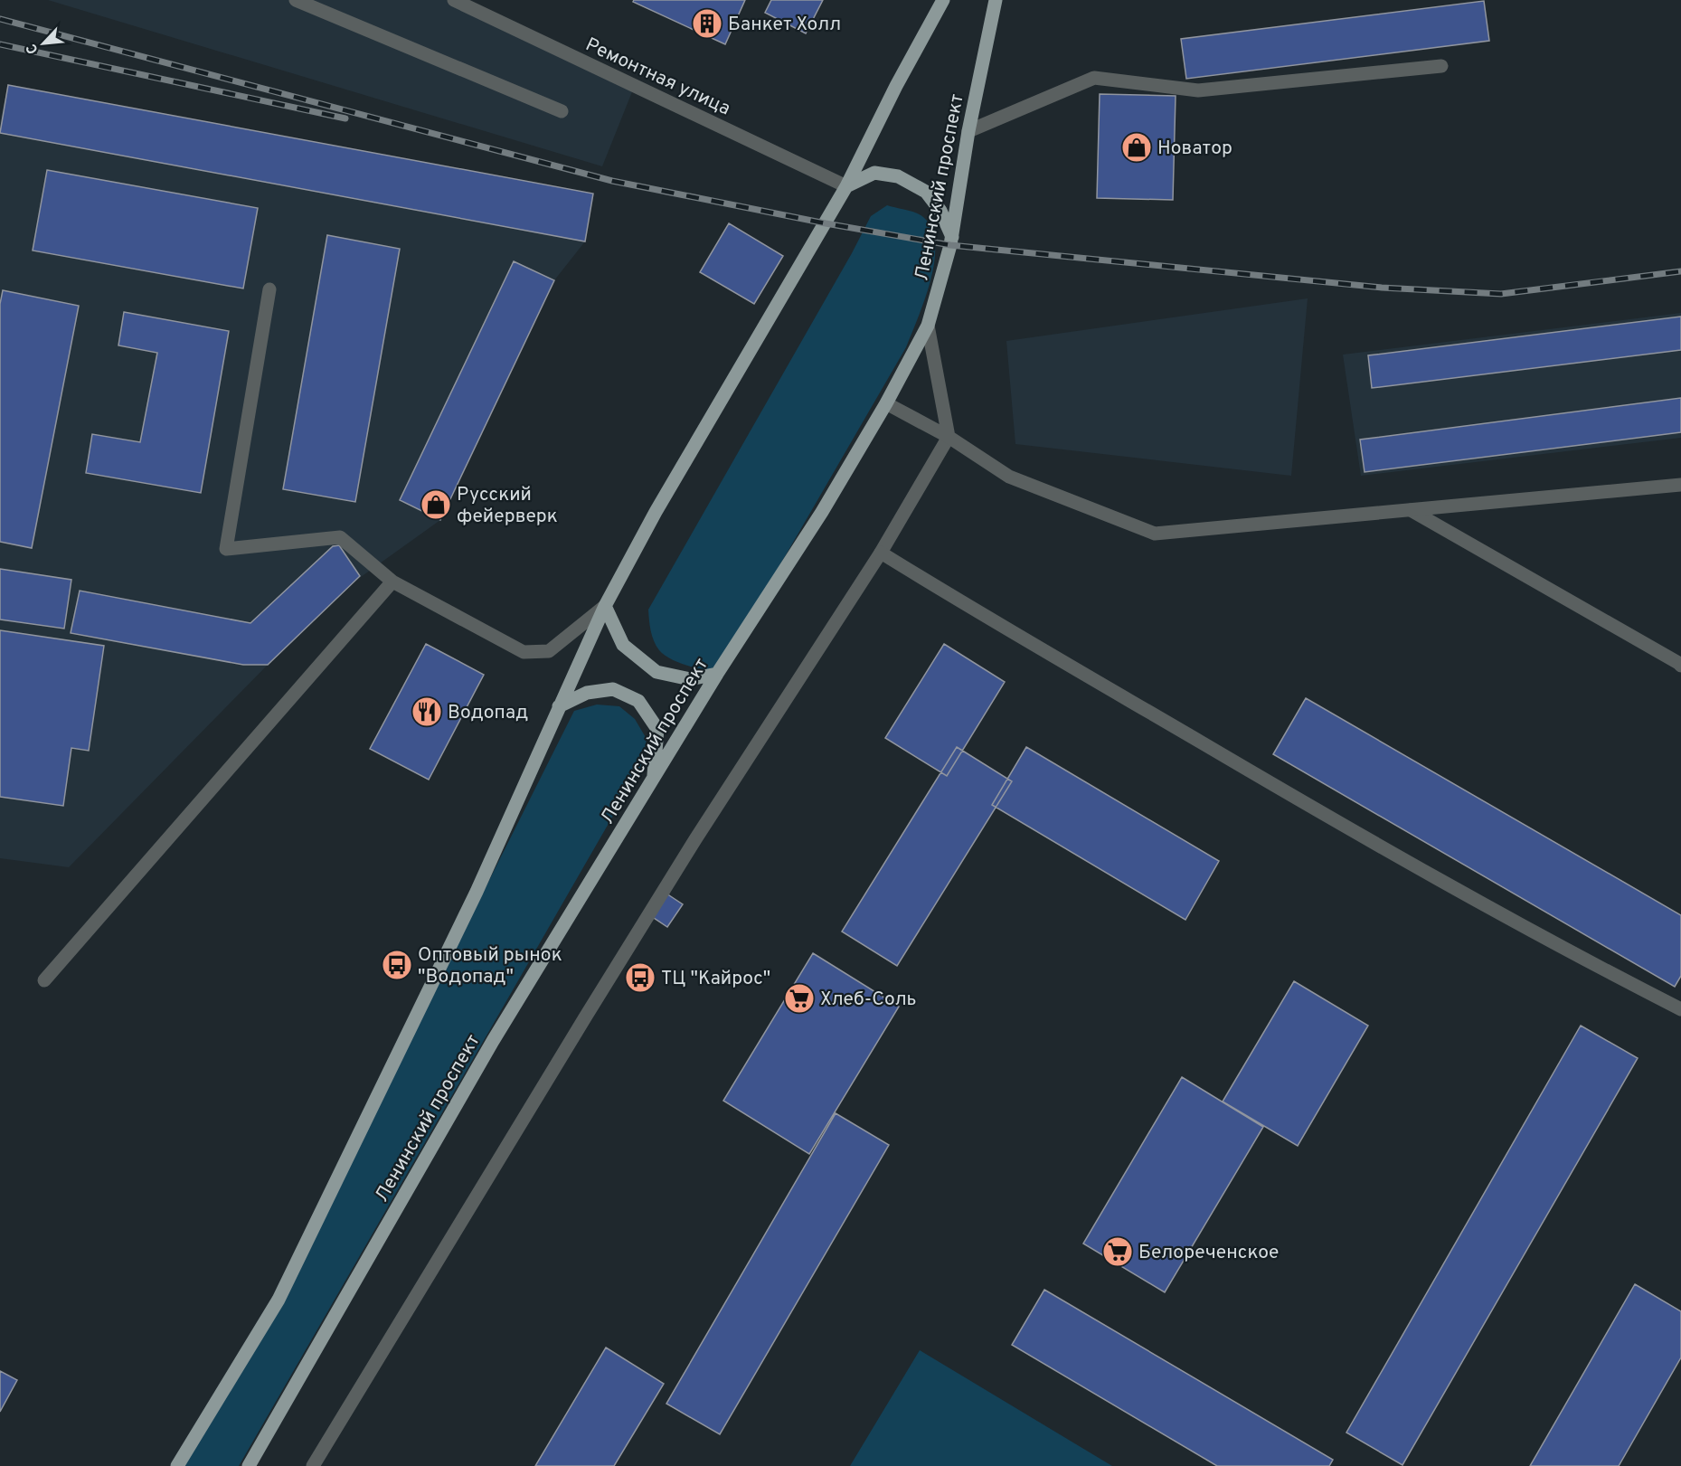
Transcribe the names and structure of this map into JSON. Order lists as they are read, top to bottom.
{
  "streets": {
    "main road": ["Ленинский проспект"],
    "street": ["Ремонтная улица"]
  },
  "places": {
    "building": ["Банкет Холл"],
    "shop": ["Новатор", "Русский фейерверк"],
    "restaurant": ["Водопад"],
    "bus stop": ["Оптовый рынок \"Водопад\"", "ТЦ \"Кайрос\""],
    "supermarket": ["Хлеб-Соль", "Белореченское"]
  },
  "north": "bottom left"
}
